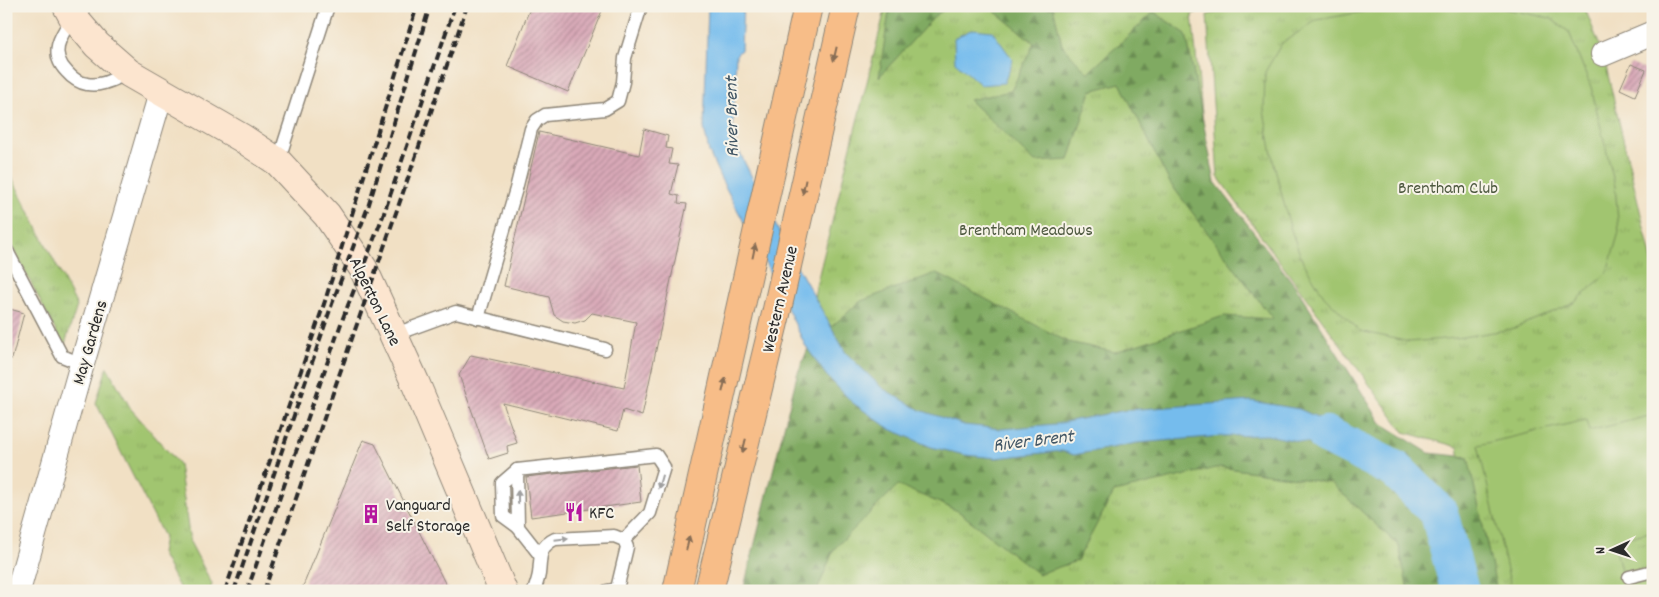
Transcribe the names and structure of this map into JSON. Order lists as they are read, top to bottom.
{
  "streets": {
    "highway": ["Western Avenue"],
    "main road": ["Alperton Lane"],
    "street": ["May Gardens"]
  },
  "crossings": [
    ["Alperton Lane", "May Gardens"]
  ],
  "water": ["River Brent"],
  "parks": ["Brentham Club", "Brentham Meadows"],
  "places": {
    "restaurant": ["KFC"],
    "building": ["Vanguard Self Storage"]
  },
  "north": "left"
}
